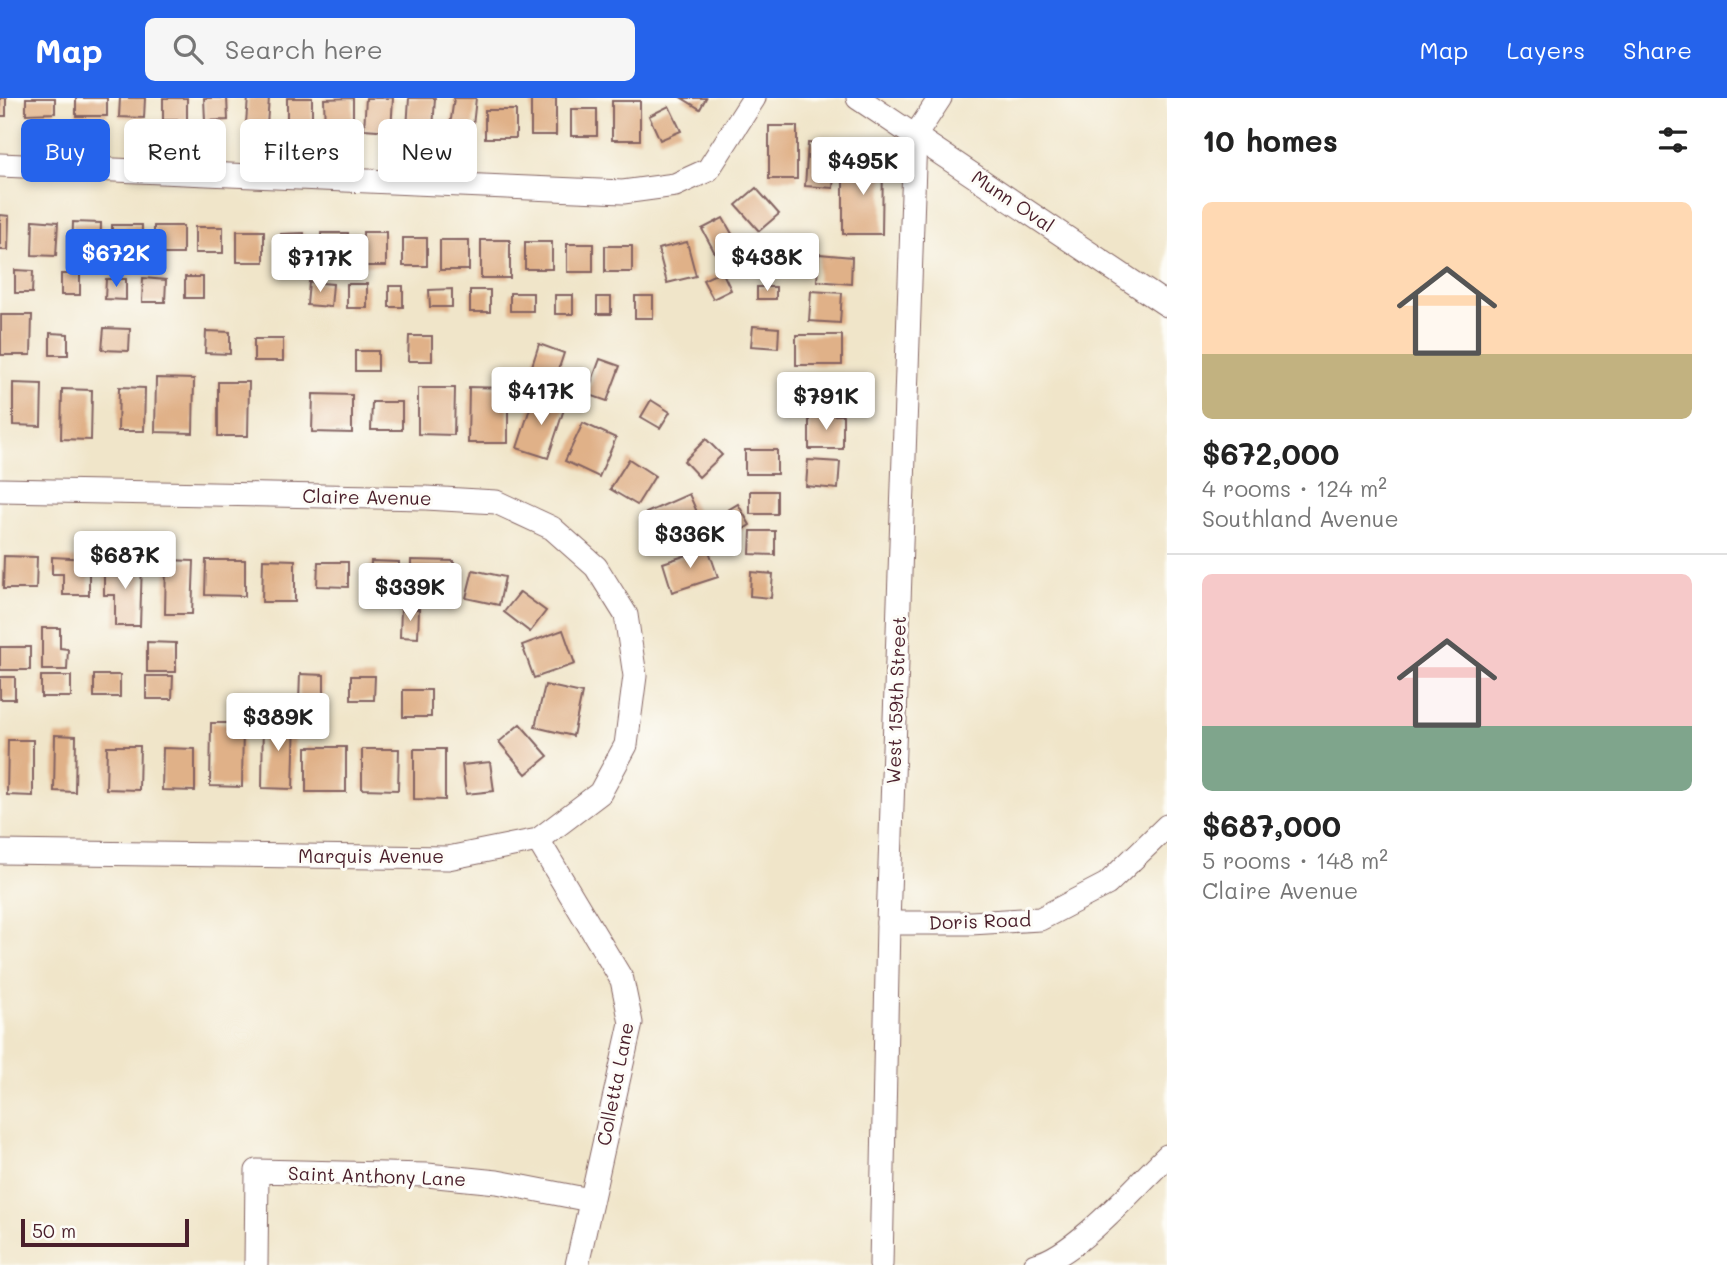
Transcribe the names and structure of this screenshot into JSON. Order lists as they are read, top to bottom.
{
  "streets": {
    "street": [
      "Munn Oval",
      "Claire Avenue",
      "West 159th Street",
      "Marquis Avenue",
      "Doris Road",
      "Colletta Lane",
      "Saint Anthony Lane"
    ]
  },
  "crossings": [
    ["Munn Oval", "West 159th Street"],
    ["Claire Avenue", "Marquis Avenue"],
    ["West 159th Street", "Doris Road"],
    ["Marquis Avenue", "Colletta Lane"],
    ["Colletta Lane", "Saint Anthony Lane"]
  ],
  "scale_bar": "50 m",
  "page": {
    "header": "Map",
    "search": "Search here",
    "nav": ["Map", "Layers", "Share"],
    "heading": "10 homes",
    "chip": [
      "Buy",
      "Rent",
      "Filters",
      "New"
    ],
    "price": [
      "$495K",
      "$672K",
      "$438K",
      "$717K",
      "$417K",
      "$791K",
      "$336K",
      "$687K",
      "$339K",
      "$389K"
    ],
    "list": [
      {
        "name": "$672,000",
        "note": "4 rooms · 124 m² · Southland Avenue"
      },
      {
        "name": "$687,000",
        "note": "5 rooms · 148 m² · Claire Avenue"
      }
    ],
    "scale": "50 m"
  }
}
